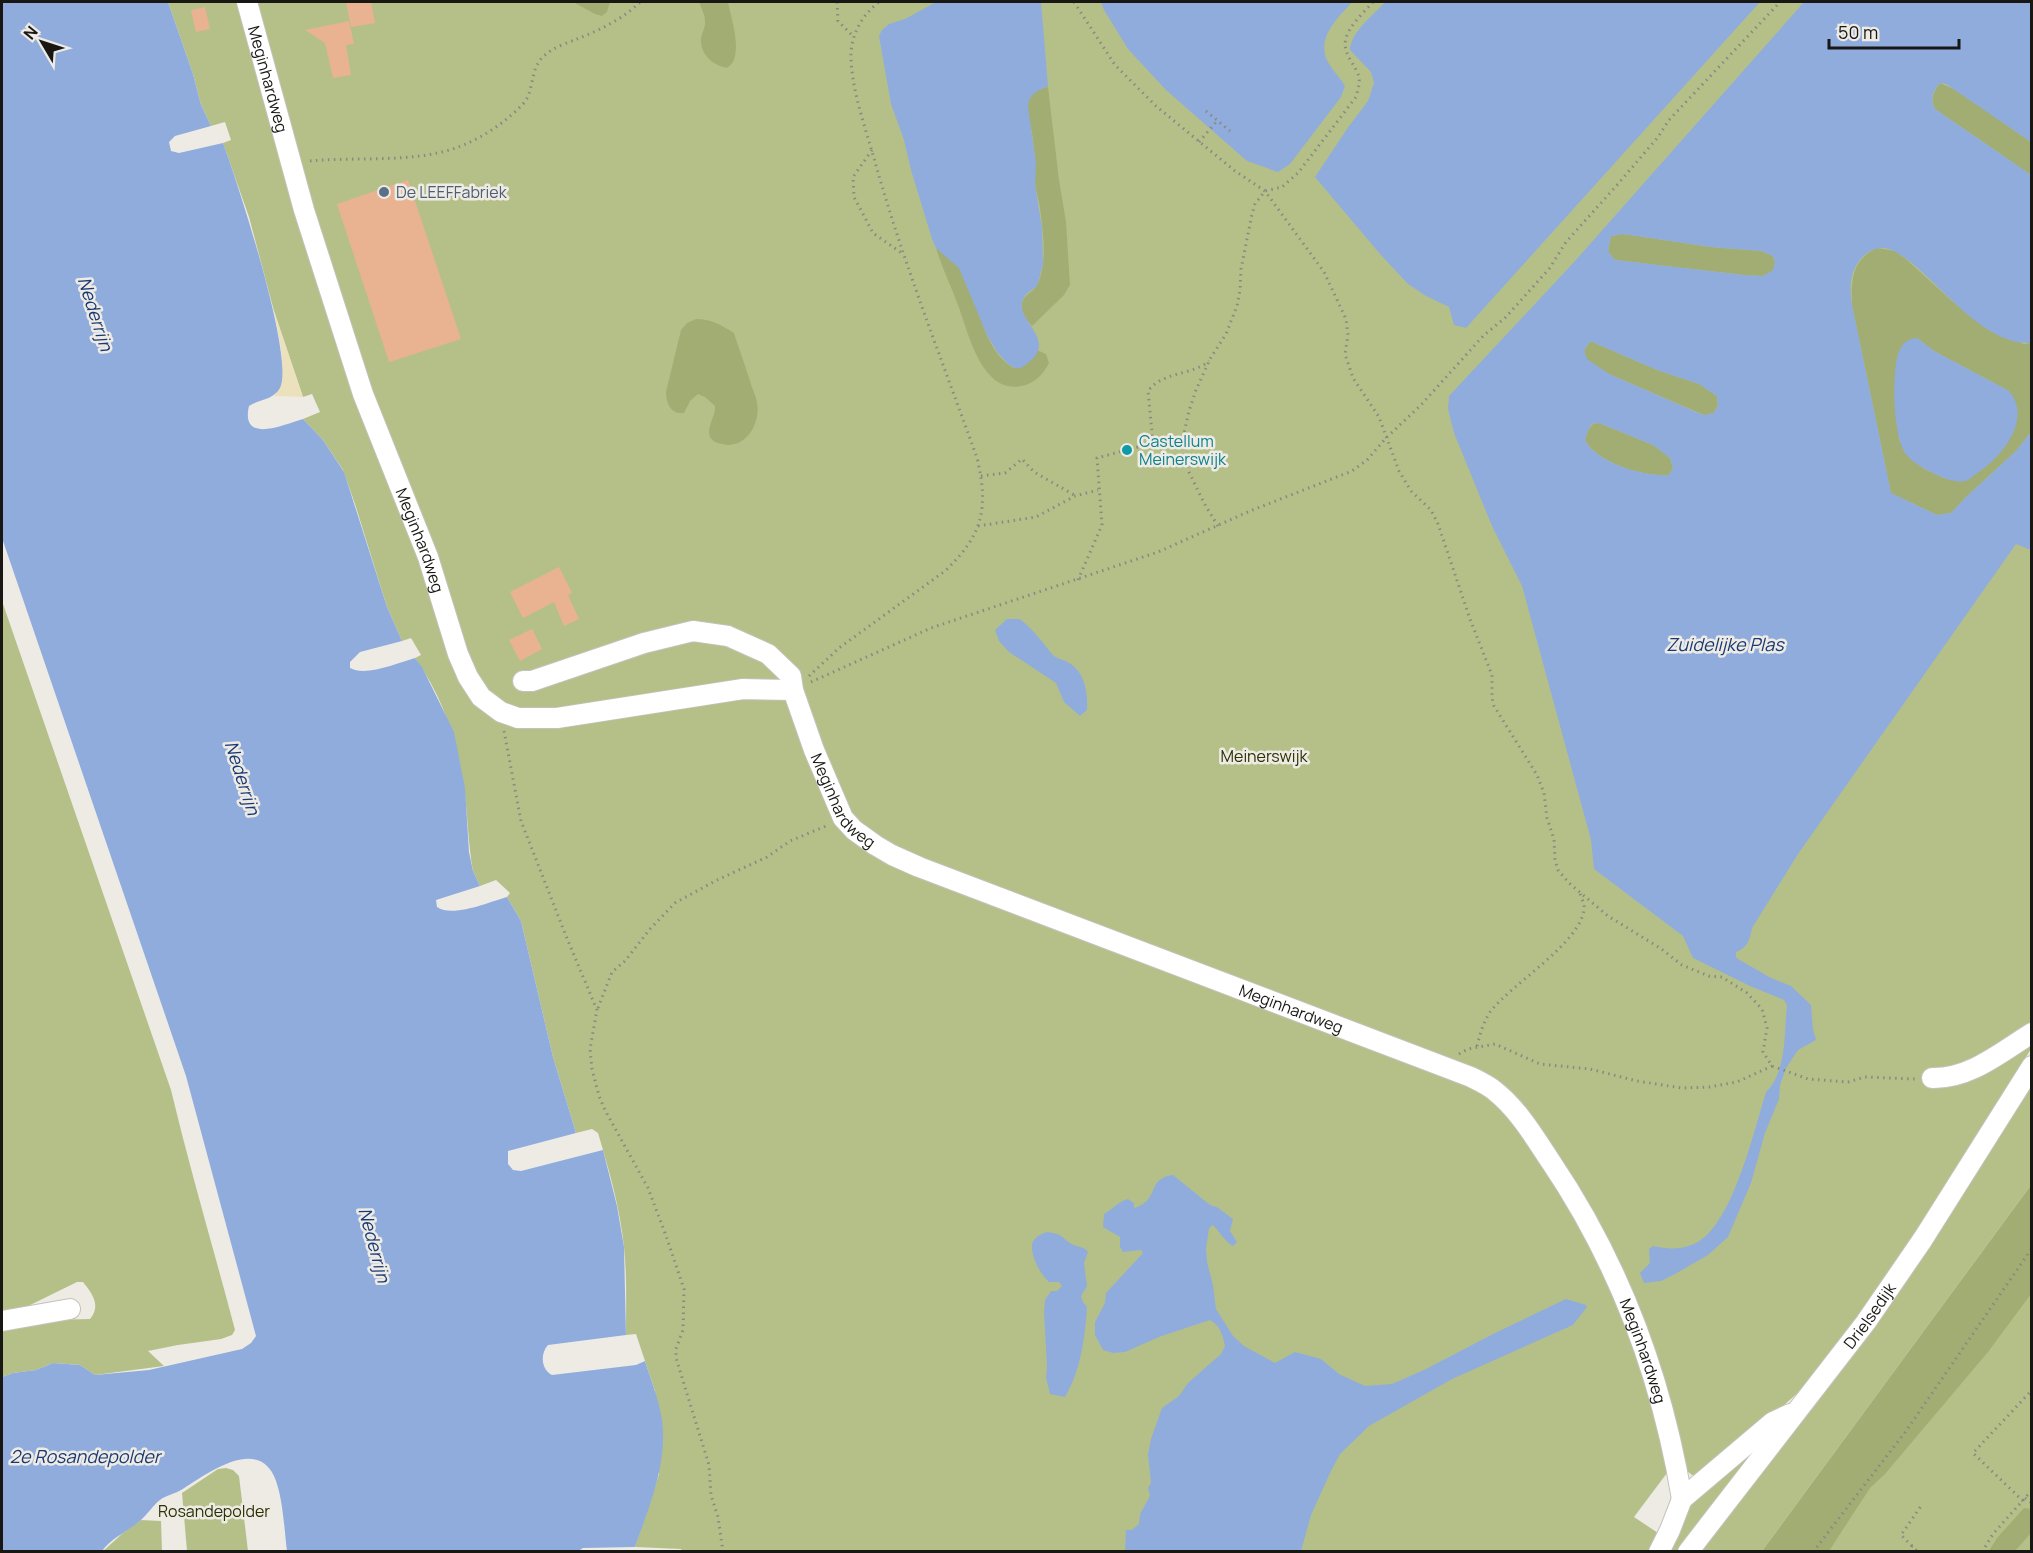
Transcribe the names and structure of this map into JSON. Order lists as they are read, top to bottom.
{
  "streets": {
    "street": ["Meginhardweg", "Drielsedijk"]
  },
  "water": ["Nederrijn", "Zuidelijke Plas", "2e Rosandepolder"],
  "parks": ["Meinerswijk", "Rosandepolder"],
  "places": ["De LEEFFabriek", "Castellum Meinerswijk"],
  "scale_bar": "50 m",
  "north": "top left"
}
